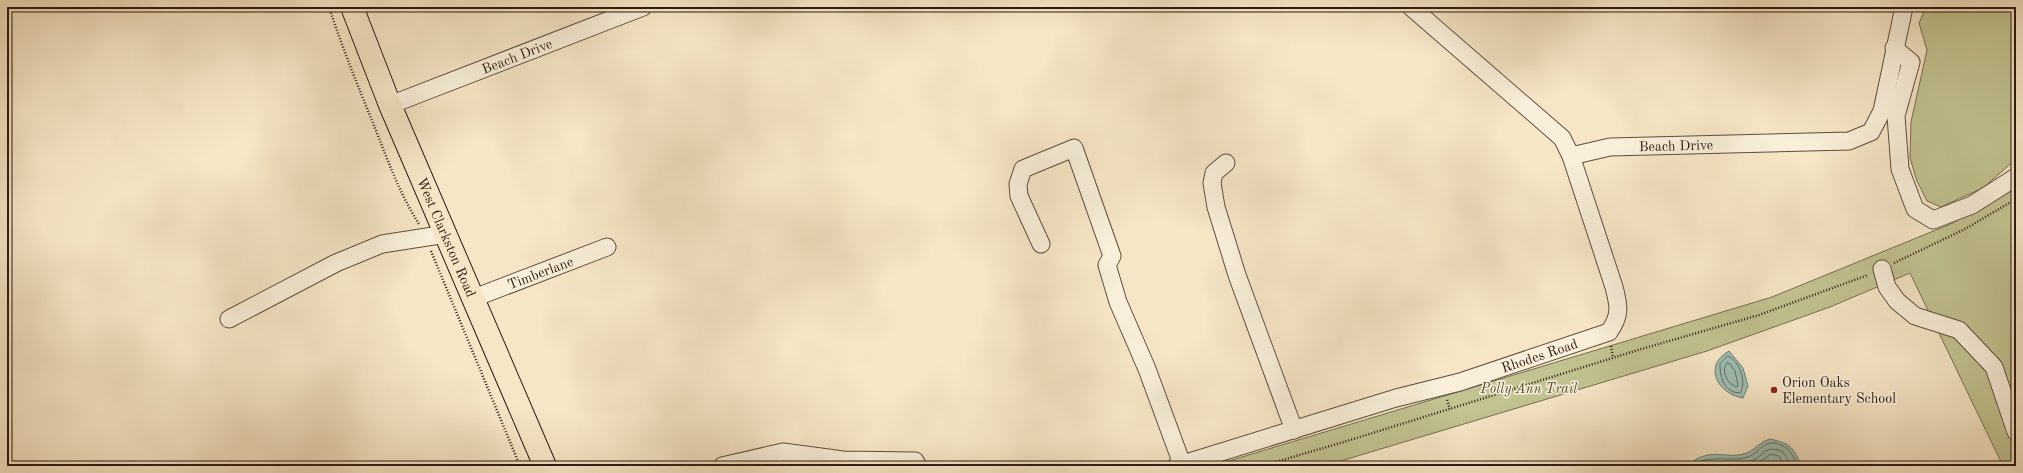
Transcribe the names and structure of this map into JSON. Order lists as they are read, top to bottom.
{
  "streets": {
    "main road": ["West Clarkston Road"],
    "street": ["Beach Drive", "Timberlane", "Rhodes Road"]
  },
  "crossings": [
    ["Beach Drive", "West Clarkston Road"],
    ["Beach Drive", "Rhodes Road"],
    ["West Clarkston Road", "Timberlane"]
  ],
  "parks": ["Polly Ann Trail"],
  "places": ["Orion Oaks Elementary School"]
}
